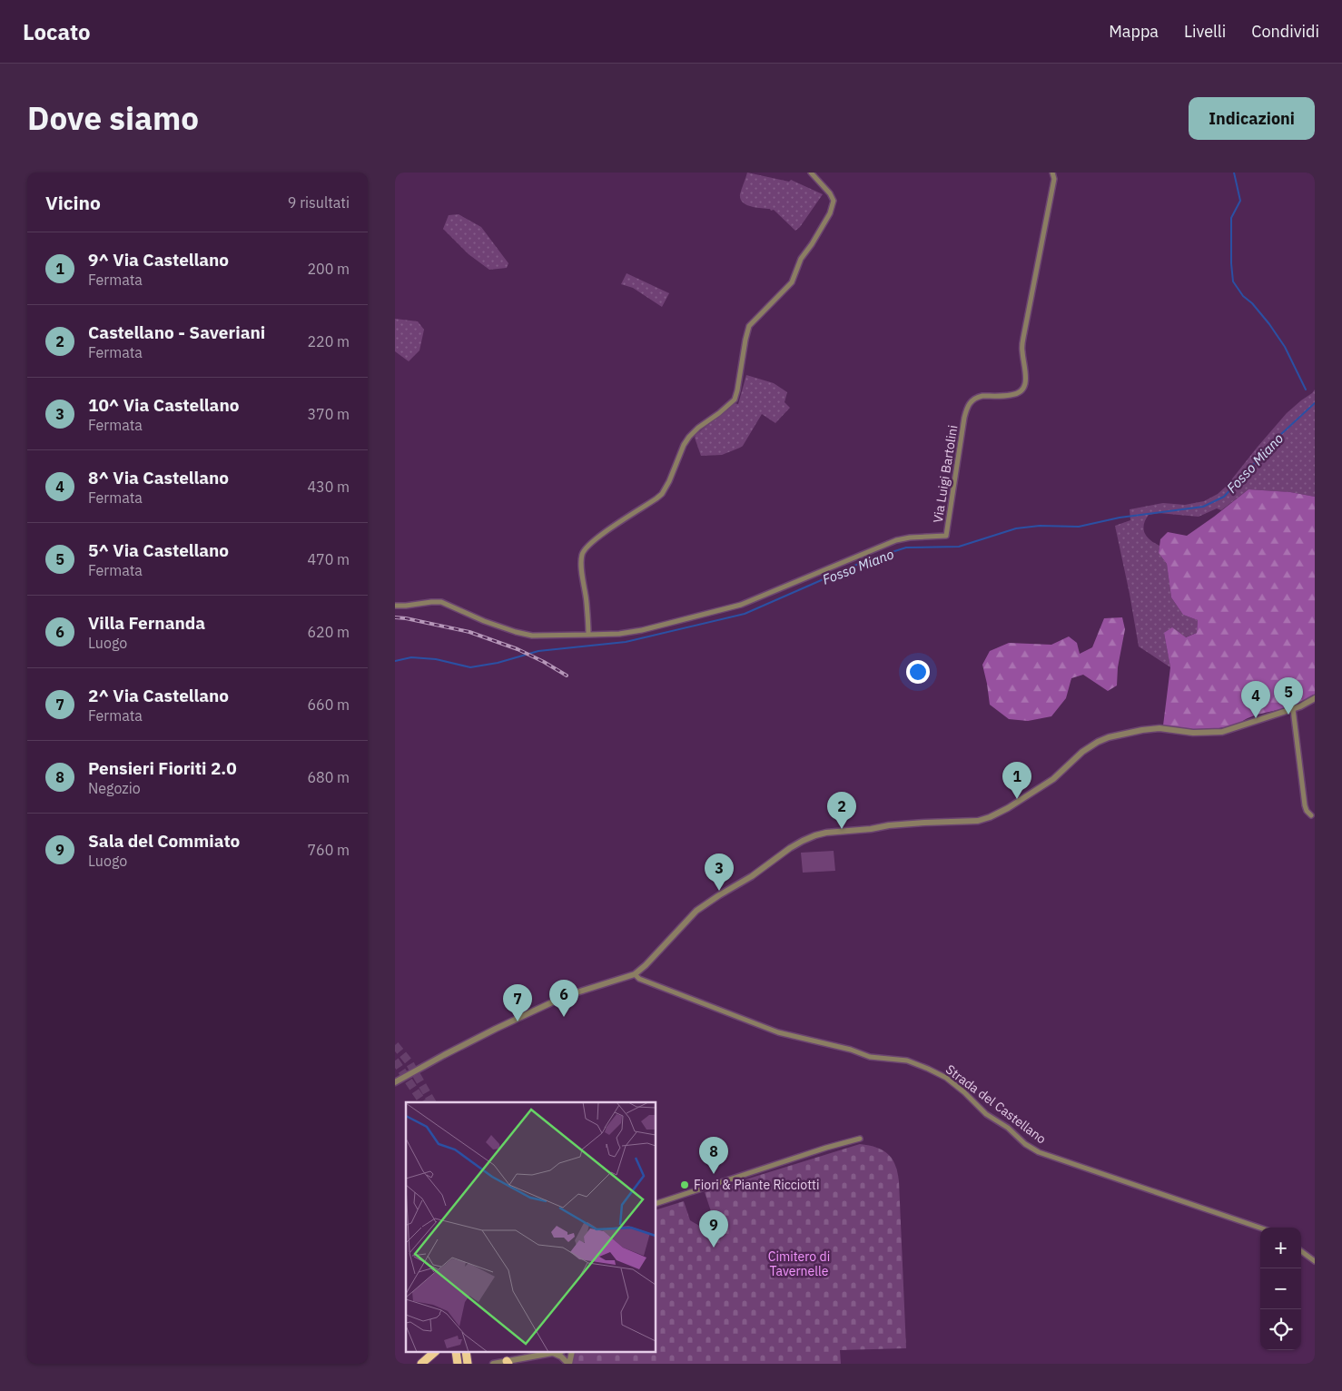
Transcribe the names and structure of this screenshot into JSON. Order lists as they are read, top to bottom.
{
  "streets": {
    "street": ["Via Luigi Bartolini", "Strada del Castellano"]
  },
  "water": ["Fosso Miano"],
  "parks": ["Cimitero di Tavernelle"],
  "places": ["Fiori & Piante Ricciotti"],
  "page": {
    "header": "Locato",
    "nav": ["Mappa", "Livelli", "Condividi"],
    "title": "Dove siamo",
    "buttons": "Indicazioni",
    "heading": ["Vicino", "9 risultati"],
    "list": [
      {
        "mark": "1",
        "name": "9^ Via Castellano",
        "note": "Fermata",
        "value": "200 m"
      },
      {
        "mark": "2",
        "name": "Castellano - Saveriani",
        "note": "Fermata",
        "value": "220 m"
      },
      {
        "mark": "3",
        "name": "10^ Via Castellano",
        "note": "Fermata",
        "value": "370 m"
      },
      {
        "mark": "4",
        "name": "8^ Via Castellano",
        "note": "Fermata",
        "value": "430 m"
      },
      {
        "mark": "5",
        "name": "5^ Via Castellano",
        "note": "Fermata",
        "value": "470 m"
      },
      {
        "mark": "6",
        "name": "Villa Fernanda",
        "note": "Luogo",
        "value": "620 m"
      },
      {
        "mark": "7",
        "name": "2^ Via Castellano",
        "note": "Fermata",
        "value": "660 m"
      },
      {
        "mark": "8",
        "name": "Pensieri Fioriti 2.0",
        "note": "Negozio",
        "value": "680 m"
      },
      {
        "mark": "9",
        "name": "Sala del Commiato",
        "note": "Luogo",
        "value": "760 m"
      }
    ],
    "pins": [
      "5",
      "4",
      "1",
      "2",
      "3",
      "6",
      "7",
      "8",
      "9"
    ],
    "map_buttons": ["+", "−"]
  }
}
